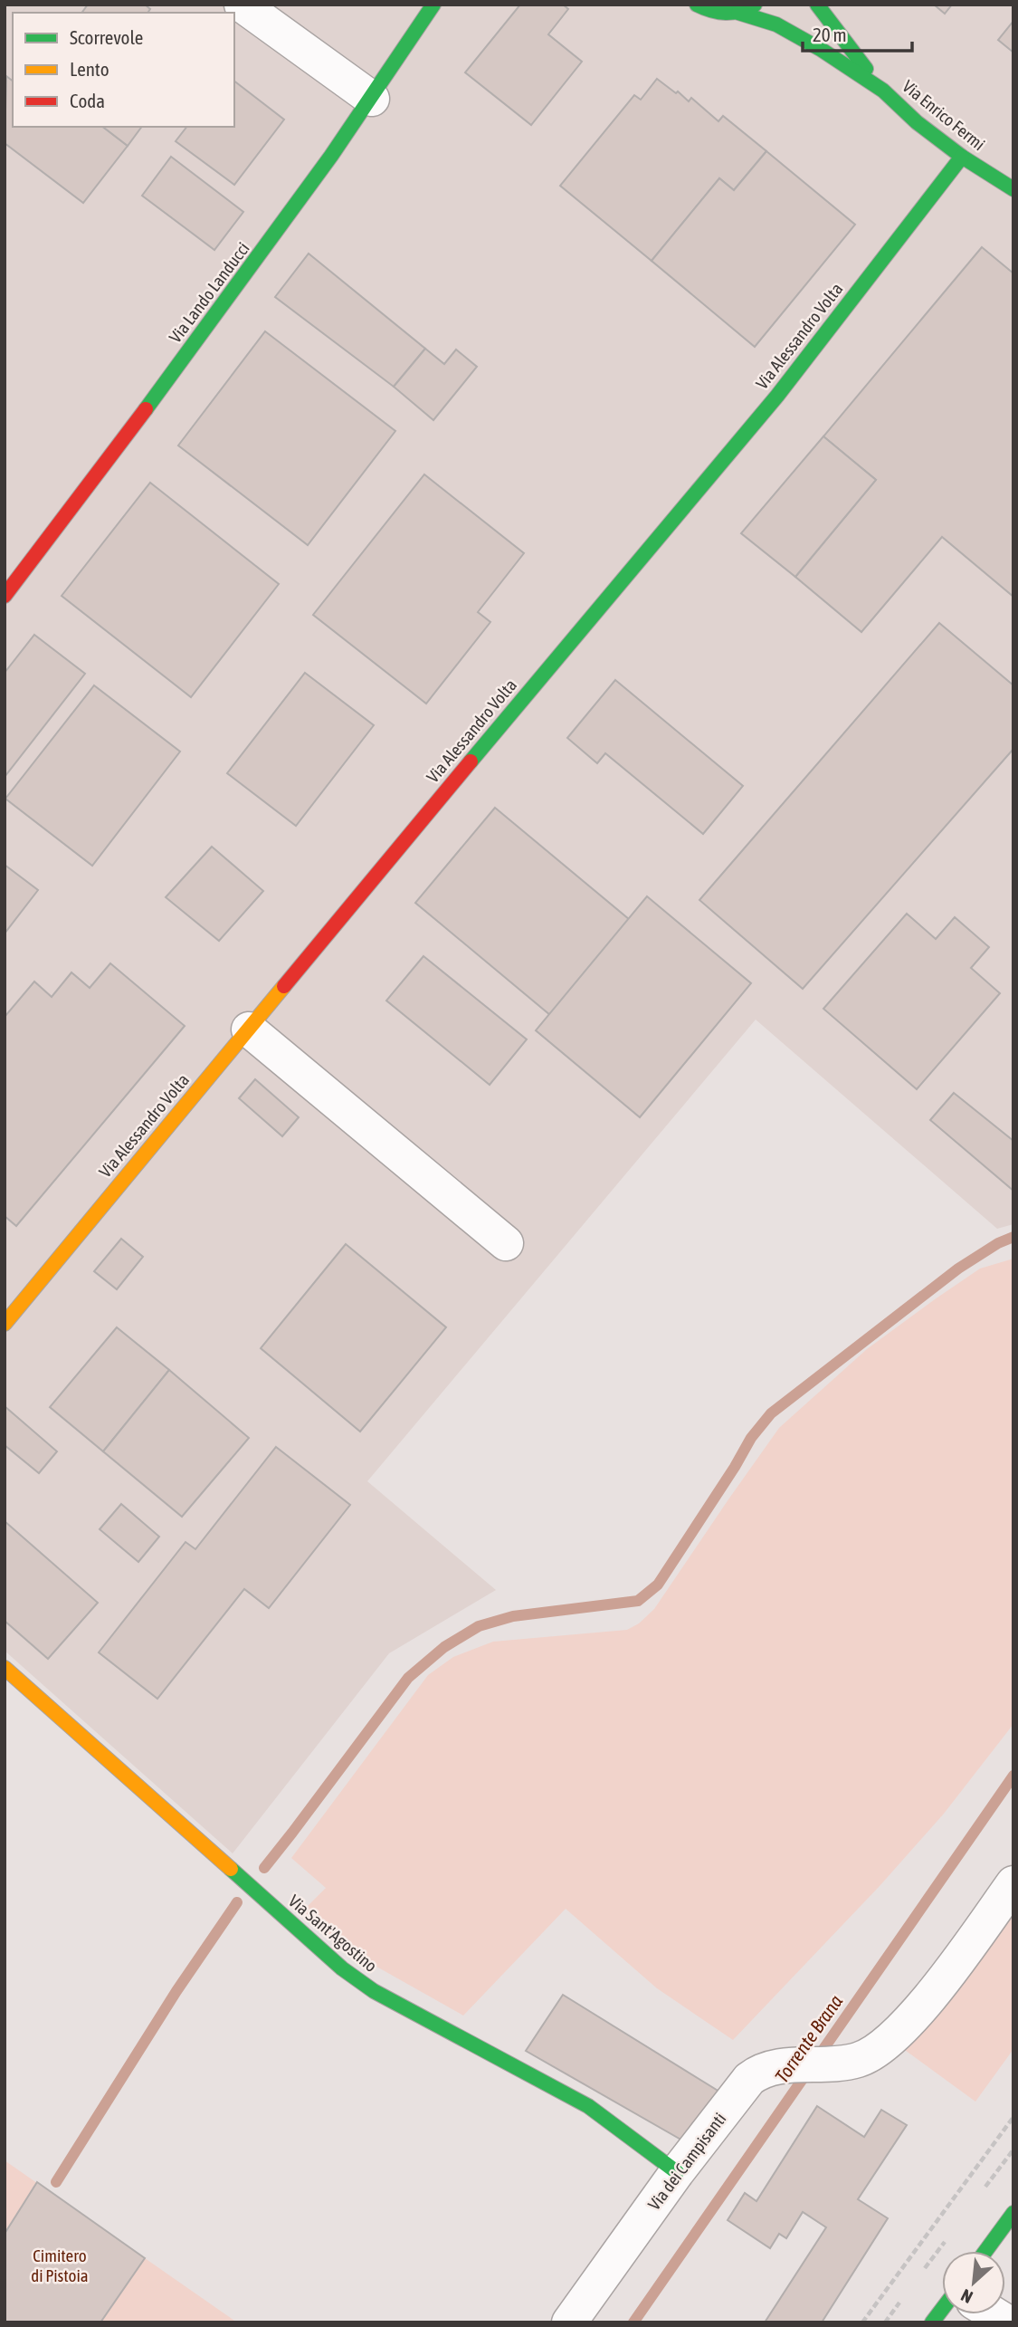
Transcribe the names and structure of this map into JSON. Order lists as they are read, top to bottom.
{
  "streets": {
    "street": [
      "Via Enrico Fermi",
      "Via Lando Landucci",
      "Via Alessandro Volta",
      "Via Sant'Agostino",
      "Via dei Campisanti"
    ]
  },
  "crossings": [
    ["Via Enrico Fermi", "Via Alessandro Volta"],
    ["Via Sant'Agostino", "Via dei Campisanti"]
  ],
  "water": ["Torrente Brana"],
  "parks": ["Cimitero di Pistoia"],
  "legend": ["Scorrevole", "Lento", "Coda"],
  "scale_bar": "20 m",
  "north": "bottom left"
}
